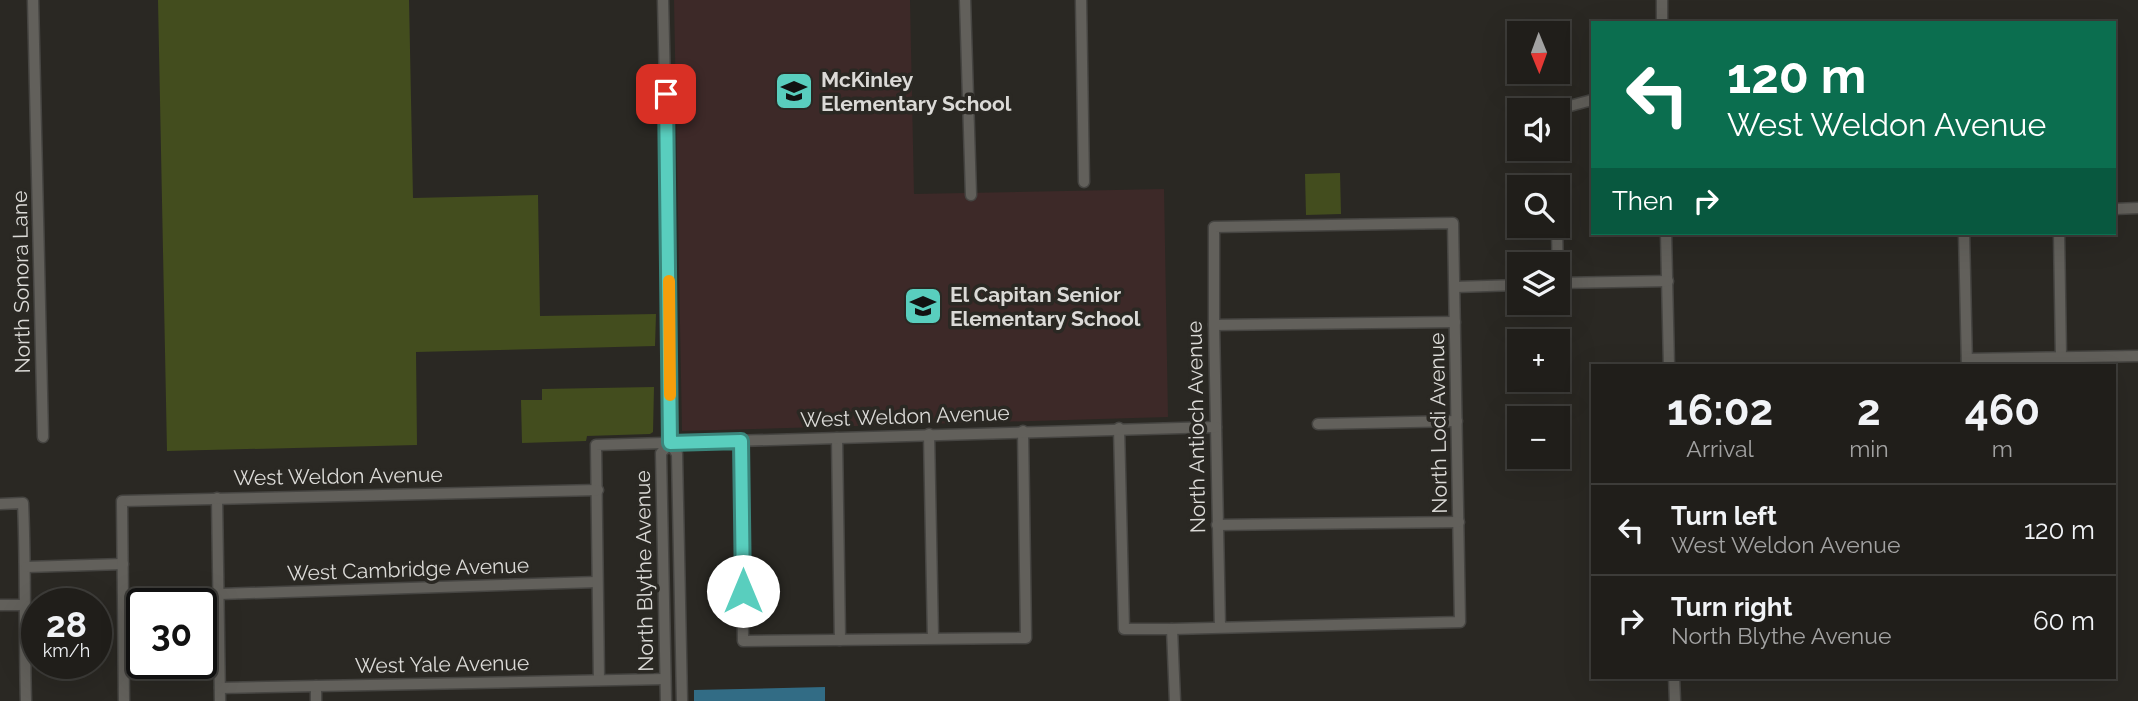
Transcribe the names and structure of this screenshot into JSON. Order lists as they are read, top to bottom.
{
  "streets": {
    "street": [
      "North Sonora Lane",
      "West Weldon Avenue",
      "North Lodi Avenue",
      "North Antioch Avenue",
      "West Cambridge Avenue",
      "North Blythe Avenue",
      "West Yale Avenue"
    ]
  },
  "crossings": [
    ["West Weldon Avenue", "North Antioch Avenue"],
    ["West Weldon Avenue", "North Blythe Avenue"],
    ["North Lodi Avenue", "North Antioch Avenue"],
    ["North Blythe Avenue", "West Yale Avenue"]
  ],
  "places": {
    "school or university": ["McKinley Elementary School", "El Capitan Senior Elementary School"]
  },
  "north": "bottom",
  "page": {
    "map_buttons": ["+", "−"],
    "turn": ["120 m", "West Weldon Avenue"],
    "then": "Then",
    "eta": [
      "16:02",
      "Arrival",
      "2",
      "min",
      "460",
      "m"
    ],
    "list": [
      {
        "name": "Turn left",
        "note": "West Weldon Avenue",
        "value": "120 m"
      },
      {
        "name": "Turn right",
        "note": "North Blythe Avenue",
        "value": "60 m"
      }
    ],
    "speed": "28 km/h",
    "limit": "30"
  }
}
